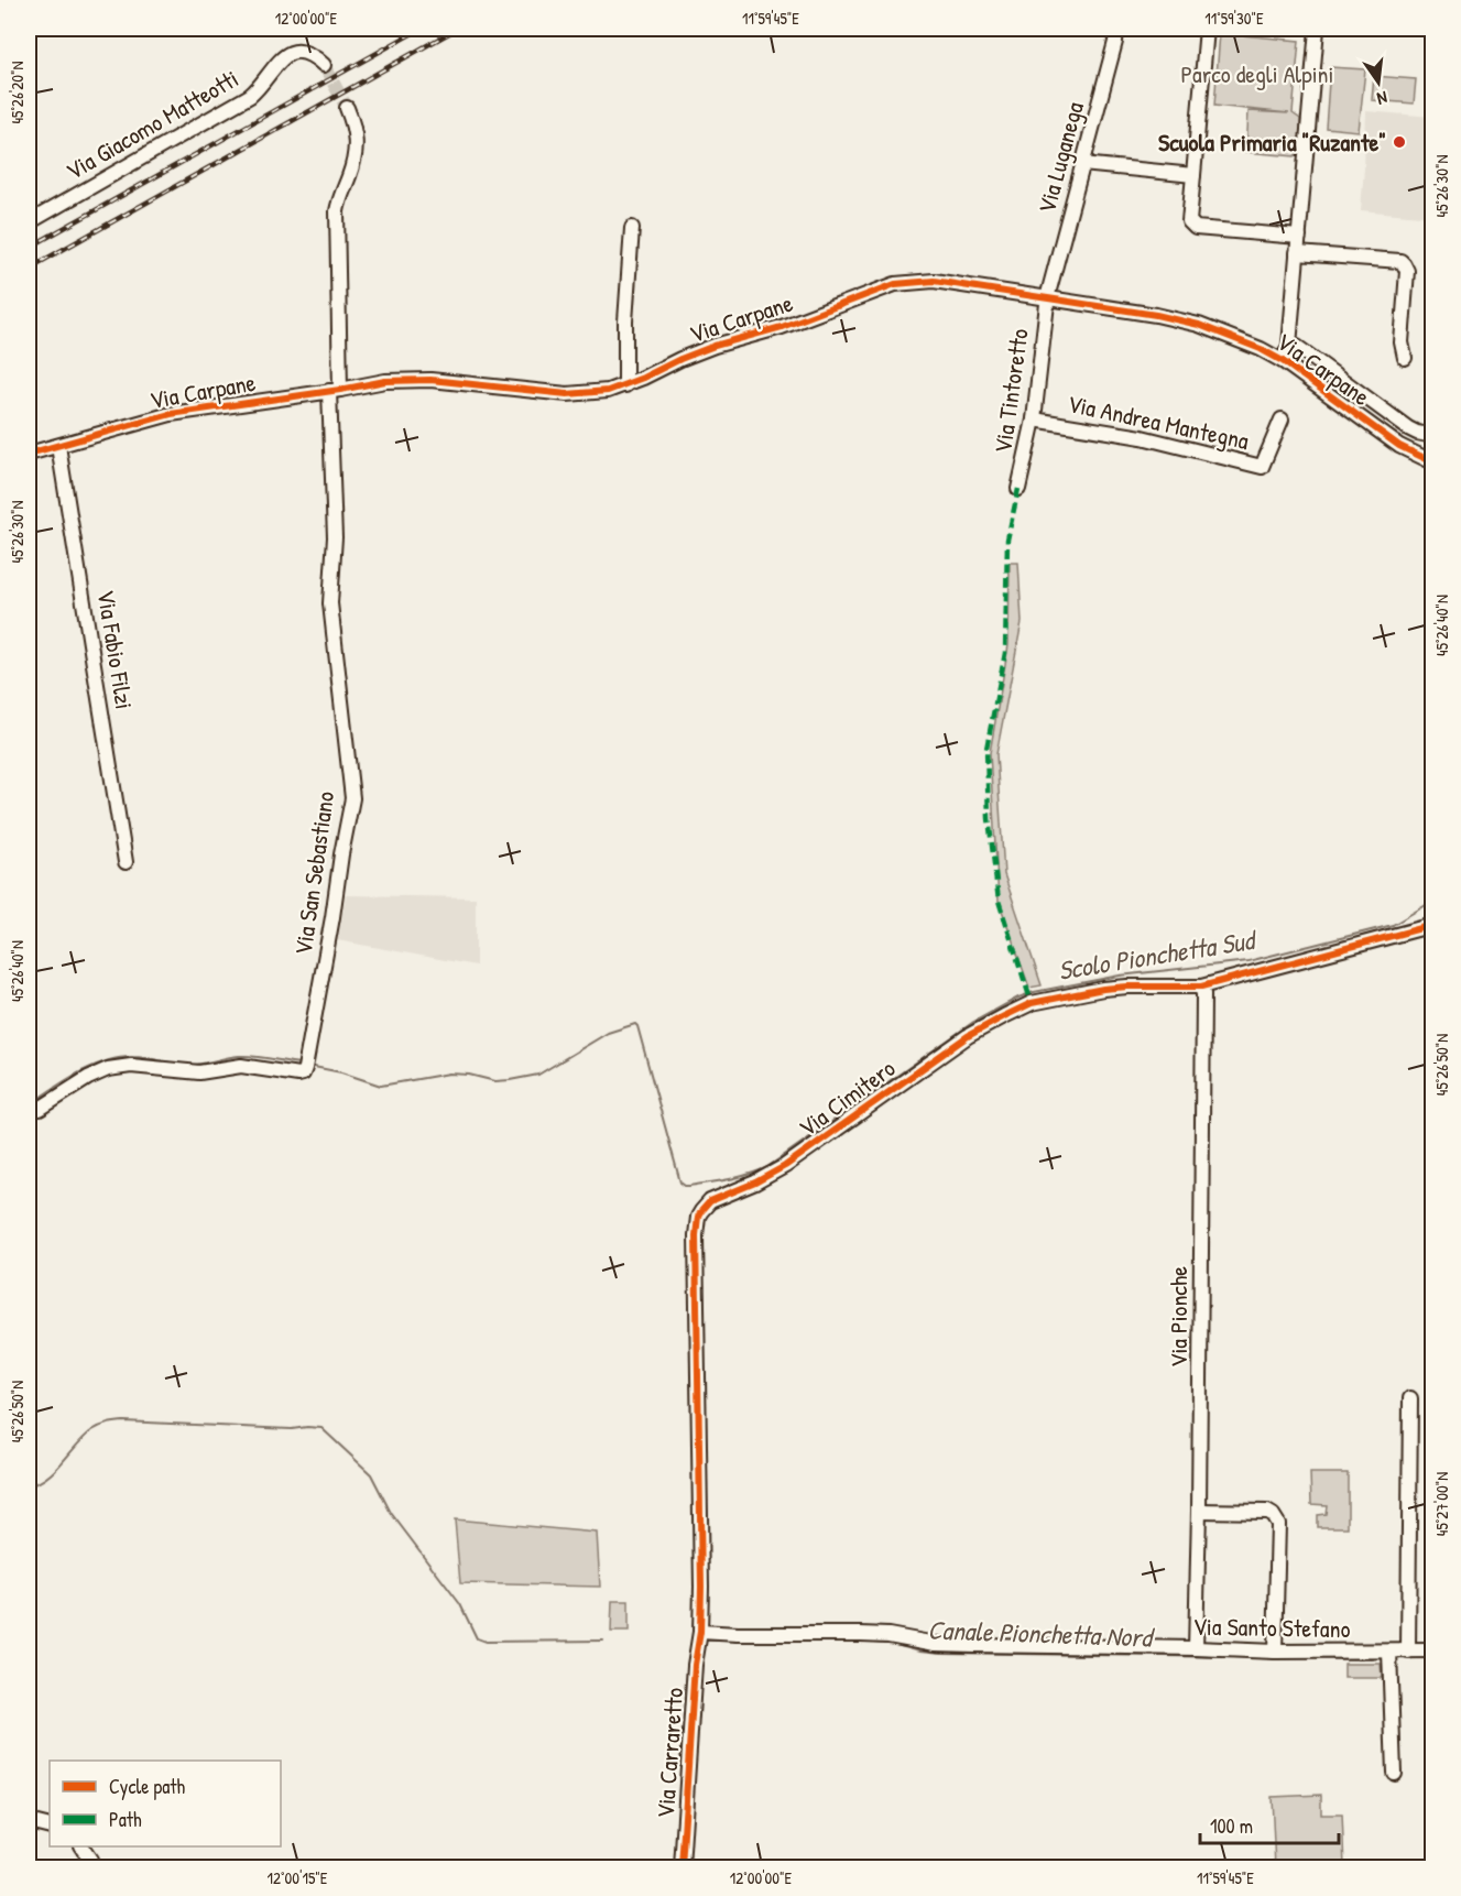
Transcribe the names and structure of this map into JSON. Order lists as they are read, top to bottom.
{
  "streets": {
    "street": [
      "Via Giacomo Matteotti",
      "Via Luganega",
      "Via Carpane",
      "Via Tintoretto",
      "Via Andrea Mantegna",
      "Via Fabio Filzi",
      "Via San Sebastiano",
      "Via Cimitero",
      "Via Pionche",
      "Via Santo Stefano",
      "Via Carraretto"
    ]
  },
  "crossings": [
    ["Via Luganega", "Via Carpane"],
    ["Via Luganega", "Via Tintoretto"],
    ["Via Carpane", "Via Tintoretto"],
    ["Via Carpane", "Via Fabio Filzi"],
    ["Via Carpane", "Via San Sebastiano"],
    ["Via Tintoretto", "Via Andrea Mantegna"],
    ["Via Cimitero", "Via Pionche"],
    ["Via Cimitero", "Via Santo Stefano"],
    ["Via Cimitero", "Via Carraretto"],
    ["Via Pionche", "Via Santo Stefano"],
    ["Via Santo Stefano", "Via Carraretto"]
  ],
  "water": ["Scolo Pionchetta Sud", "Canale Pionchetta Nord"],
  "parks": ["Parco degli Alpini"],
  "places": ["Scuola Primaria \"Ruzante\""],
  "legend": ["Cycle path", "Path"],
  "scale_bar": "100 m",
  "north": "bottom",
  "coordinates": [
    "12°00'00\"E",
    "11°59'45\"E",
    "11°59'30\"E",
    "45°26'20\"N",
    "45°26'30\"N",
    "45°26'40\"N",
    "45°26'50\"N",
    "45°27'00\"N",
    "12°00'15\"E"
  ]
}
